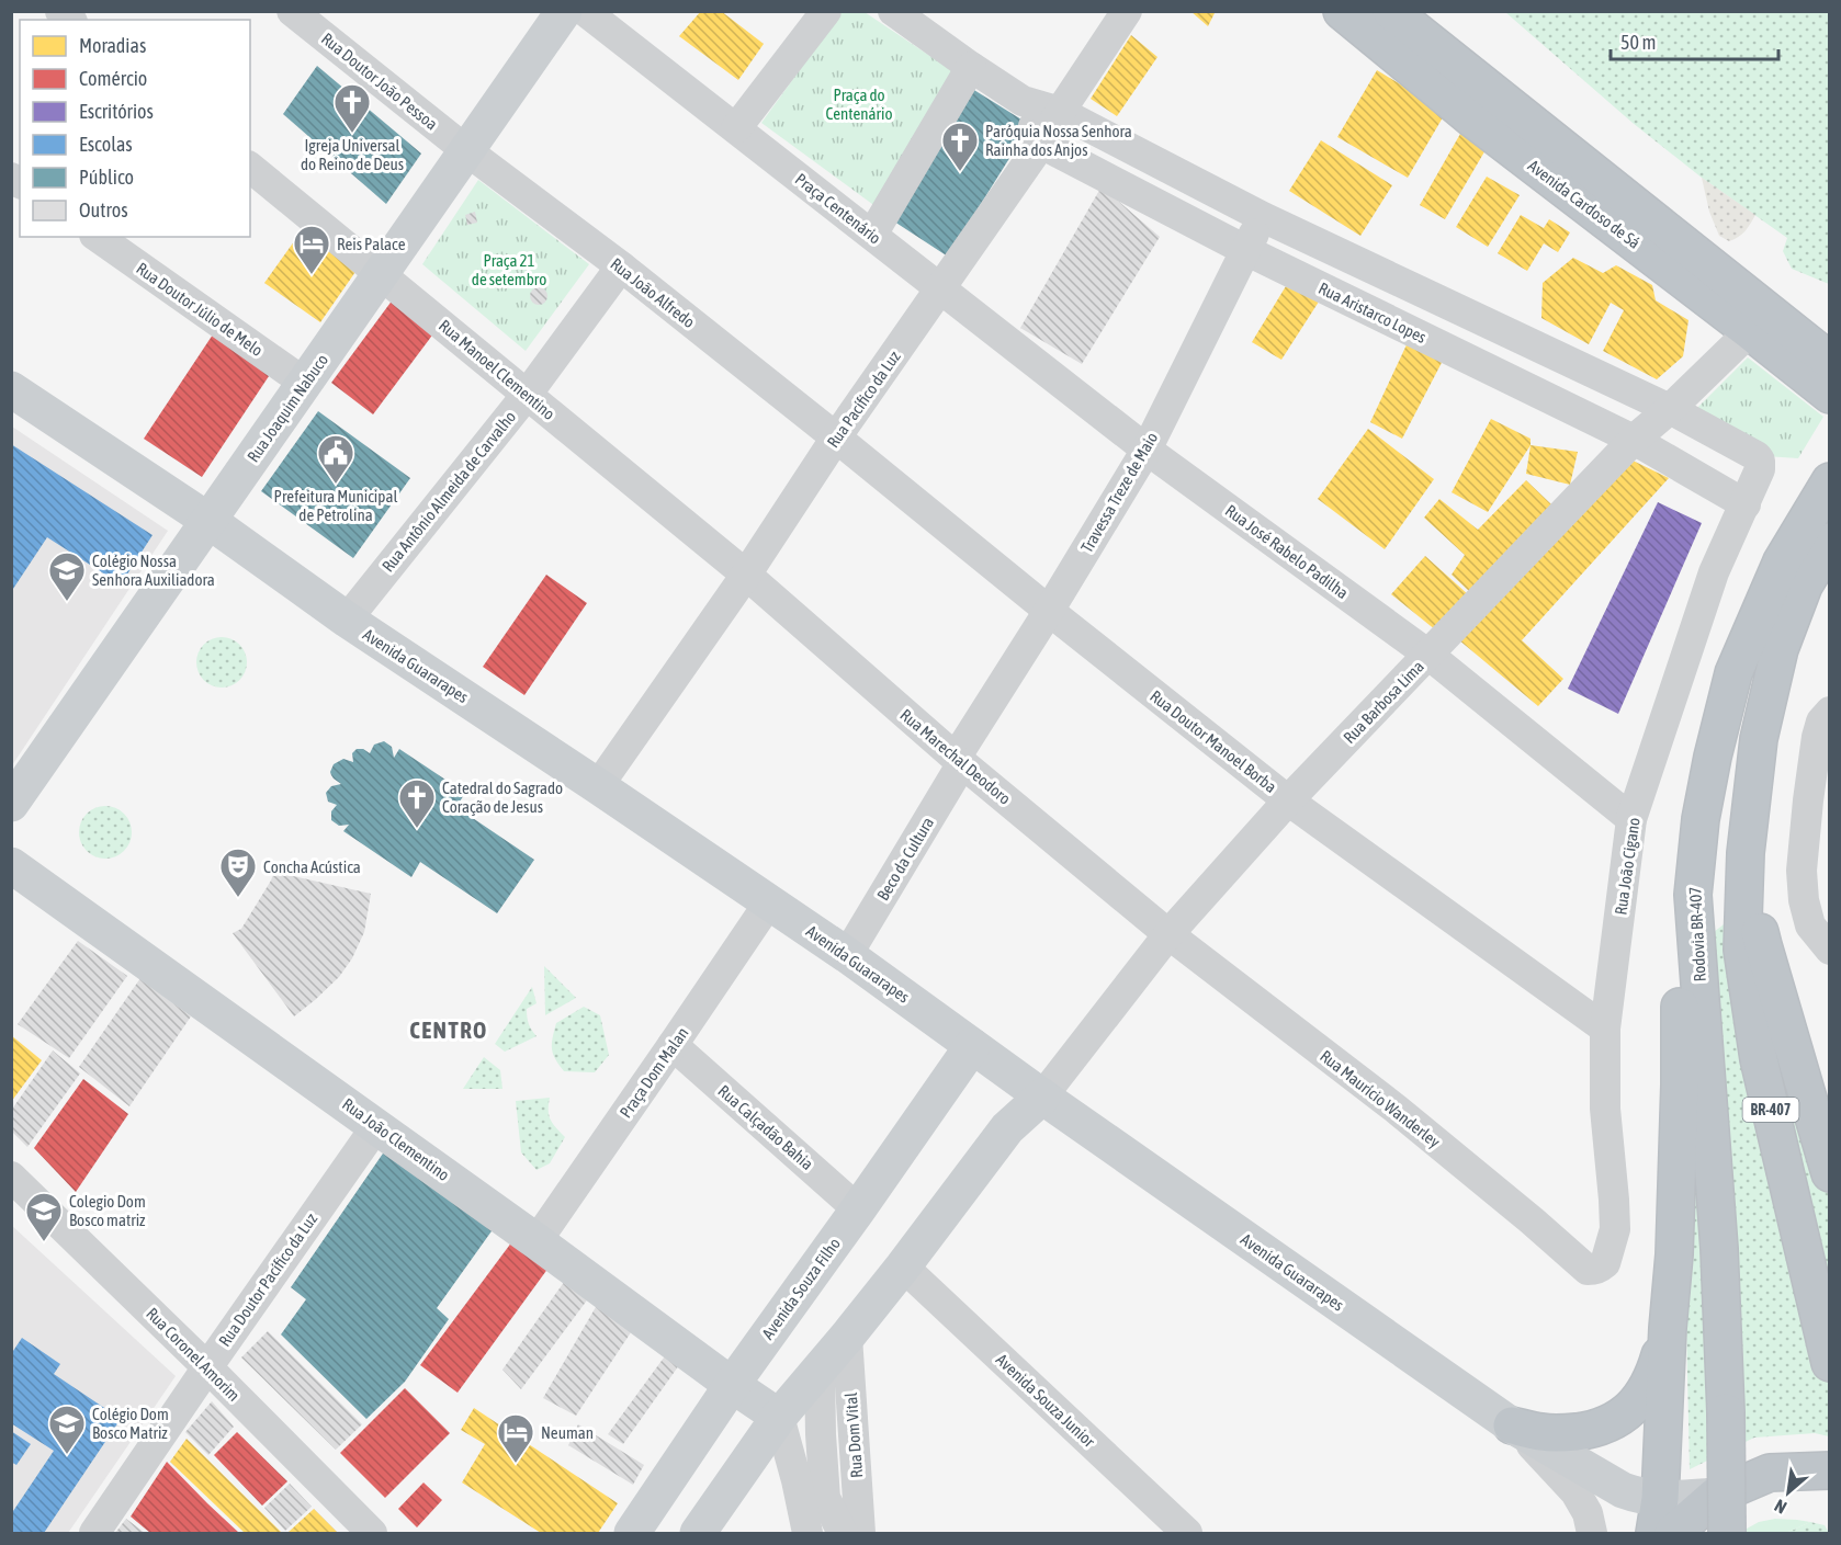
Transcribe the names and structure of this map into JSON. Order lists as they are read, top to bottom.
{
  "streets": {
    "highway": ["Avenida Cardoso de Sá", "Rodovia BR-407", "BR-407"],
    "main road": [
      "Rua Joaquim Nabuco",
      "Avenida Guararapes",
      "Rua João Clementino",
      "Avenida Souza Filho"
    ],
    "street": [
      "Rua Doutor João Pessoa",
      "Praça Centenário",
      "Rua João Alfredo",
      "Rua Doutor Júlio de Melo",
      "Rua Aristarco Lopes",
      "Rua Manoel Clementino",
      "Rua Pacífico da Luz",
      "Rua Antônio Almeida de Carvalho",
      "Travessa Treze de Maio",
      "Rua José Rabelo Padilha",
      "Rua Barbosa Lima",
      "Rua Doutor Manoel Borba",
      "Rua Marechal Deodoro",
      "Beco da Cultura",
      "Rua João Cigano",
      "Praça Dom Malan",
      "Rua Maurício Wanderley",
      "Rua Calçadão Bahia",
      "Rua Doutor Pacífico da Luz",
      "Rua Coronel Amorim",
      "Avenida Souza Junior",
      "Rua Dom Vital"
    ]
  },
  "crossings": [
    ["Rua Doutor João Pessoa", "Rua João Alfredo"],
    ["Rua Doutor João Pessoa", "Rua Joaquim Nabuco"],
    ["Avenida Cardoso de Sá", "Rua Barbosa Lima"],
    ["Praça Centenário", "Rua Pacífico da Luz"],
    ["Praça Centenário", "Rua José Rabelo Padilha"],
    ["Rua João Alfredo", "Rua Pacífico da Luz"],
    ["Rua João Alfredo", "Rua Joaquim Nabuco"],
    ["Rua João Alfredo", "Rua Antônio Almeida de Carvalho"],
    ["Rua João Alfredo", "Rua Doutor Manoel Borba"],
    ["Rua Doutor Júlio de Melo", "Rua Joaquim Nabuco"],
    ["Rua Aristarco Lopes", "Rua Pacífico da Luz"],
    ["Rua Aristarco Lopes", "Travessa Treze de Maio"],
    ["Rua Aristarco Lopes", "Rua Barbosa Lima"],
    ["Rua Aristarco Lopes", "Rua João Cigano"],
    ["Rua Manoel Clementino", "Rua Pacífico da Luz"],
    ["Rua Manoel Clementino", "Rua Joaquim Nabuco"],
    ["Rua Manoel Clementino", "Rua Antônio Almeida de Carvalho"],
    ["Rua Manoel Clementino", "Rua Marechal Deodoro"],
    ["Rua Pacífico da Luz", "Rua José Rabelo Padilha"],
    ["Rua Pacífico da Luz", "Avenida Guararapes"],
    ["Rua Pacífico da Luz", "Rua Doutor Manoel Borba"],
    ["Rua Pacífico da Luz", "Rua Marechal Deodoro"],
    ["Rua Joaquim Nabuco", "Avenida Guararapes"],
    ["Rua Antônio Almeida de Carvalho", "Avenida Guararapes"],
    ["Travessa Treze de Maio", "Rua José Rabelo Padilha"],
    ["Travessa Treze de Maio", "Rua Doutor Manoel Borba"],
    ["Travessa Treze de Maio", "Rua Marechal Deodoro"],
    ["Travessa Treze de Maio", "Beco da Cultura"],
    ["Rua José Rabelo Padilha", "Rua Barbosa Lima"],
    ["Rua José Rabelo Padilha", "Rua João Cigano"],
    ["Avenida Guararapes", "Rua Barbosa Lima"],
    ["Avenida Guararapes", "Beco da Cultura"],
    ["Avenida Guararapes", "Praça Dom Malan"],
    ["Avenida Guararapes", "Avenida Souza Filho"],
    ["Rua Barbosa Lima", "Rua Doutor Manoel Borba"],
    ["Rua Barbosa Lima", "Rua Marechal Deodoro"],
    ["Rua Barbosa Lima", "Rua João Cigano"],
    ["Rua Barbosa Lima", "Rua Maurício Wanderley"],
    ["Rua Doutor Manoel Borba", "Rua João Cigano"],
    ["Rua Marechal Deodoro", "Beco da Cultura"],
    ["Rua Marechal Deodoro", "Rua Maurício Wanderley"],
    ["Rua João Cigano", "Rua Maurício Wanderley"],
    ["Praça Dom Malan", "Rua Calçadão Bahia"],
    ["Praça Dom Malan", "Rua João Clementino"],
    ["Rua Calçadão Bahia", "Avenida Souza Filho"],
    ["Rua João Clementino", "Rua Doutor Pacífico da Luz"],
    ["Rua João Clementino", "Avenida Souza Filho"],
    ["Rua Doutor Pacífico da Luz", "Rua Coronel Amorim"]
  ],
  "districts": ["CENTRO"],
  "parks": ["Praça do Centenário", "Praça 21 de setembro"],
  "places": {
    "church": ["Igreja Universal do Reino de Deus", "Paróquia Nossa Senhora Rainha dos Anjos", "Catedral do Sagrado Coração de Jesus"],
    "hotel": ["Reis Palace", "Neuman"],
    "public building": ["Prefeitura Municipal de Petrolina"],
    "school or university": ["Colégio Nossa Senhora Auxiliadora", "Colegio Dom Bosco matriz", "Colégio Dom Bosco Matriz"],
    "theatre": ["Concha Acústica"]
  },
  "legend": [
    "Moradias",
    "Comércio",
    "Escritórios",
    "Escolas",
    "Público",
    "Outros"
  ],
  "scale_bar": "50 m",
  "north": "bottom left"
}
